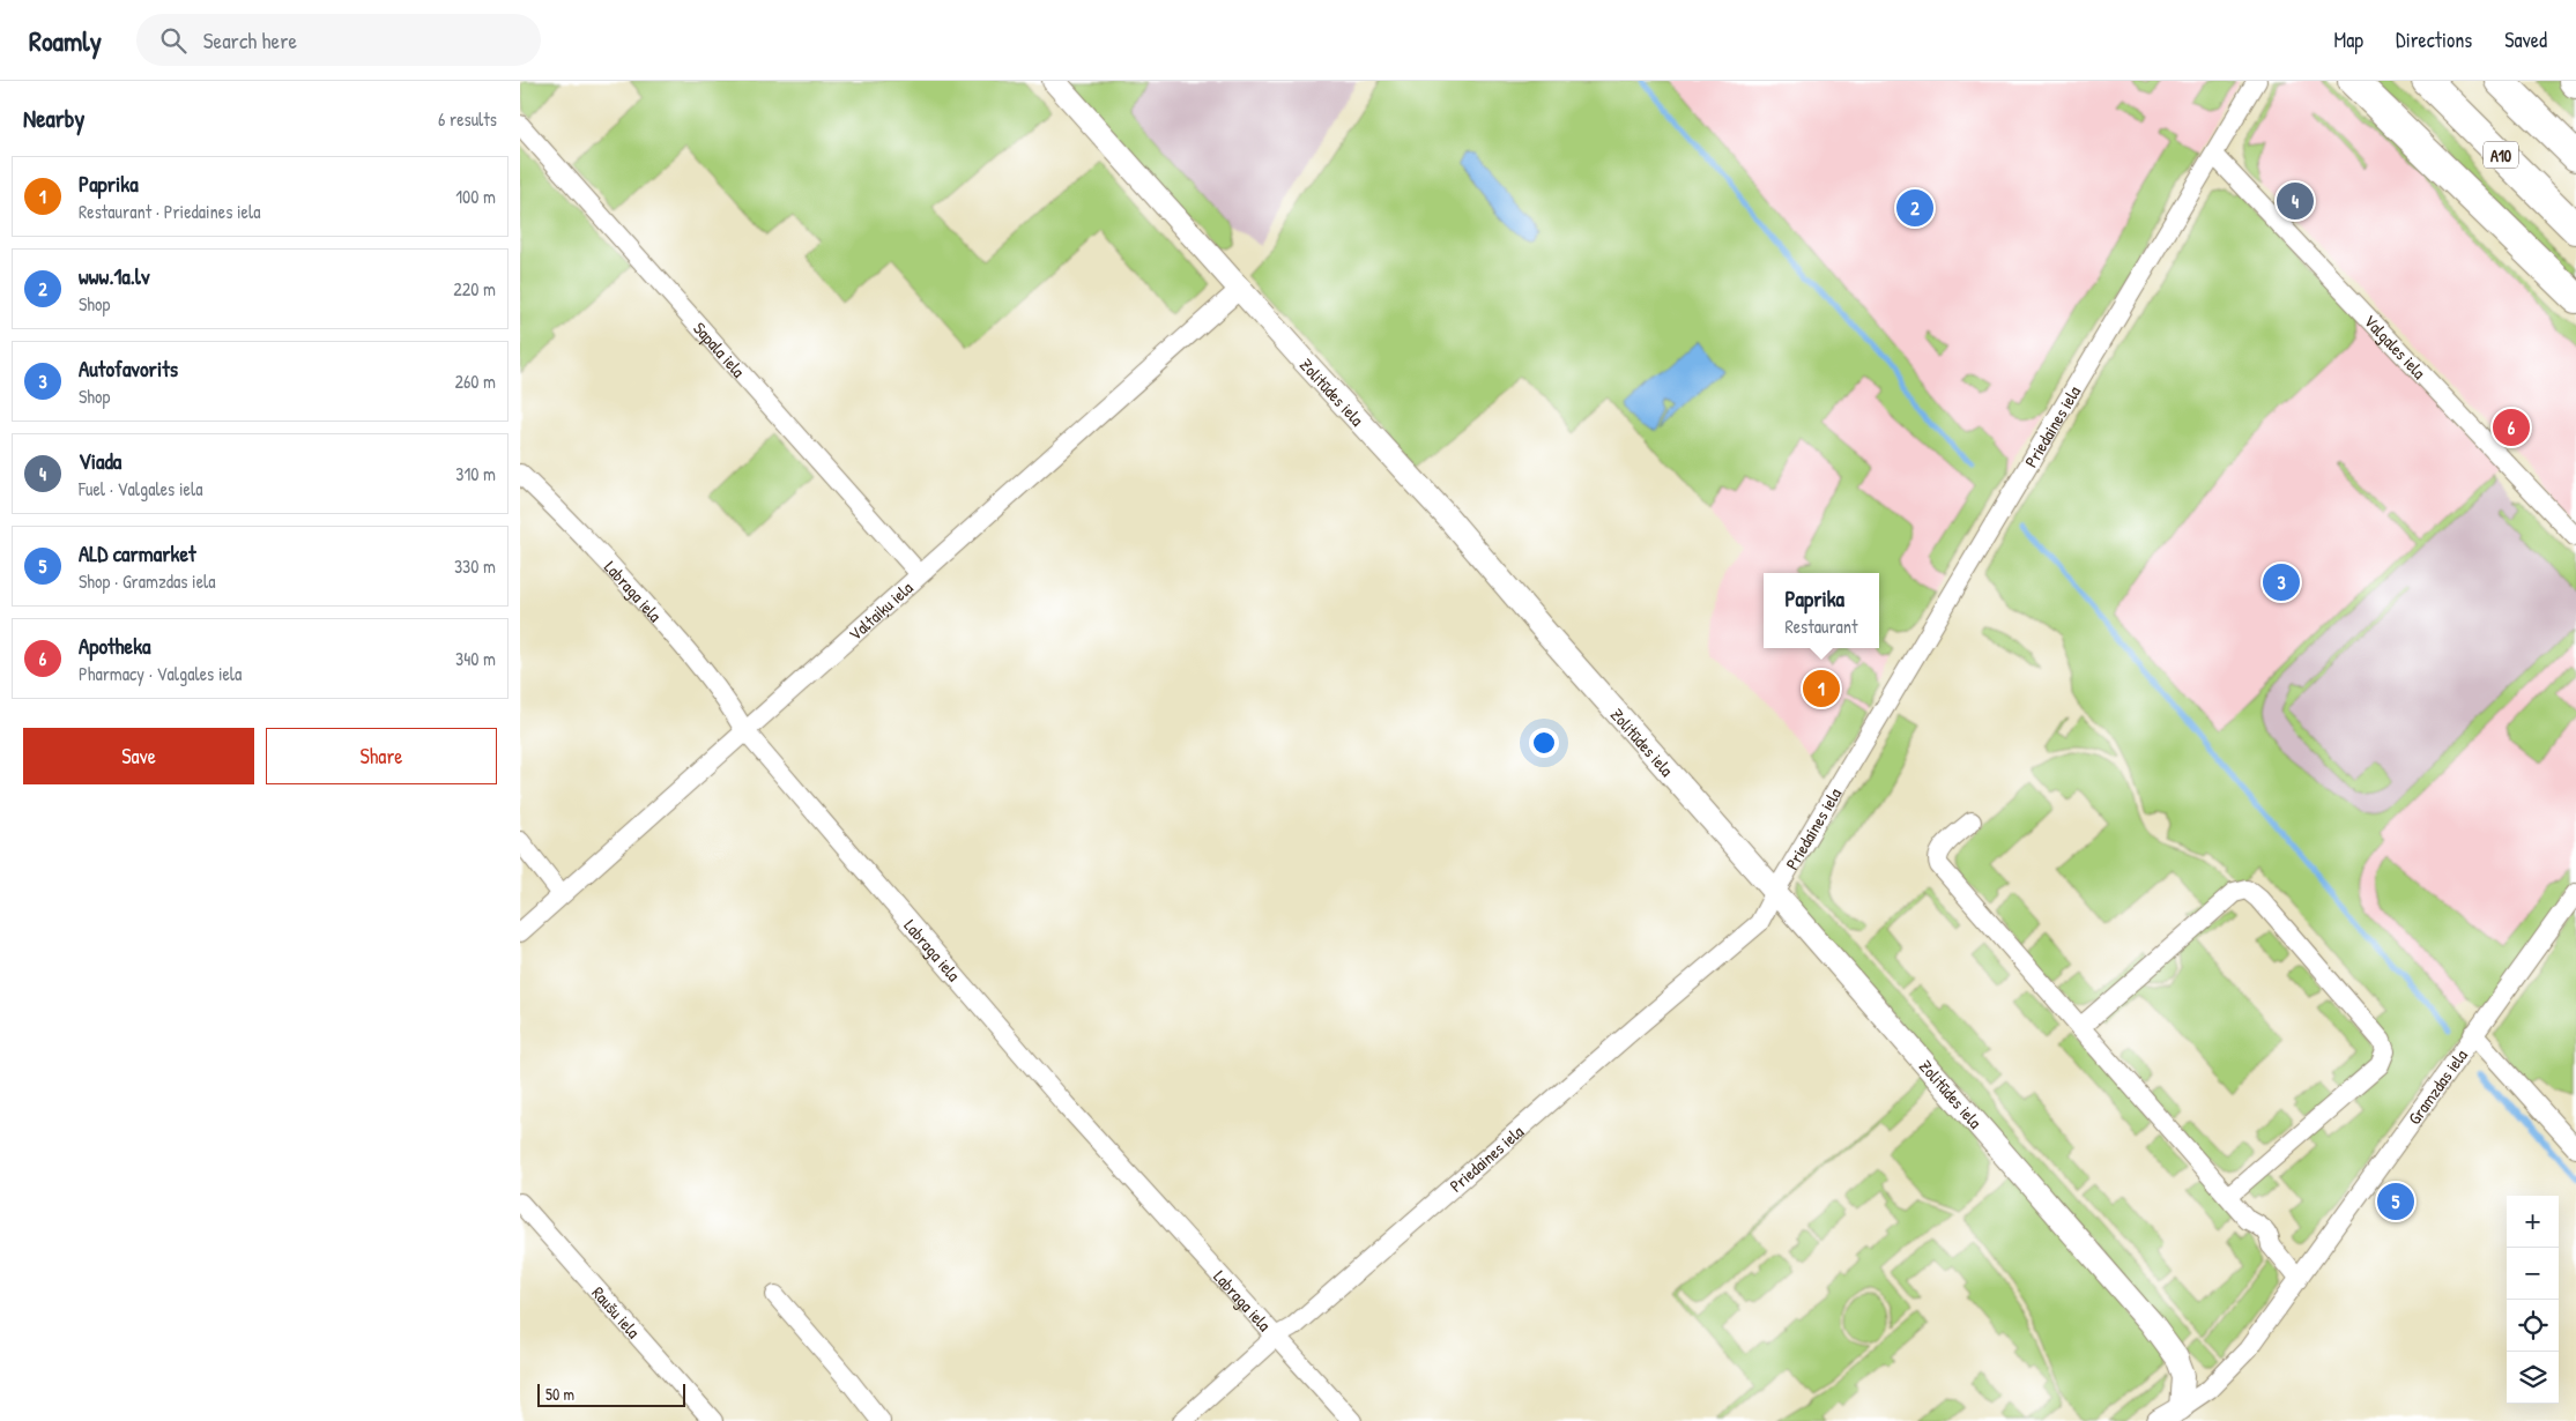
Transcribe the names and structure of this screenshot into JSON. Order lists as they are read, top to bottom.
{
  "streets": {
    "highway": ["A10"],
    "street": [
      "Valgales iela",
      "Sapala iela",
      "Zolitūdes iela",
      "Priedaines iela",
      "Labraga iela",
      "Valtaiķu iela",
      "Gramzdas iela",
      "Raušu iela"
    ]
  },
  "crossings": [
    ["Valgales iela", "Priedaines iela"],
    ["Sapala iela", "Valtaiķu iela"],
    ["Zolitūdes iela", "Priedaines iela"],
    ["Zolitūdes iela", "Valtaiķu iela"],
    ["Zolitūdes iela", "Gramzdas iela"],
    ["Priedaines iela", "Labraga iela"],
    ["Labraga iela", "Valtaiķu iela"]
  ],
  "scale_bar": "50 m",
  "page": {
    "header": "Roamly",
    "search": "Search here",
    "nav": ["Map", "Directions", "Saved"],
    "heading": ["Nearby", "6 results"],
    "list": [
      {
        "mark": "1",
        "name": "Paprika",
        "note": "Restaurant · Priedaines iela",
        "value": "100 m"
      },
      {
        "mark": "2",
        "name": "www.1a.lv",
        "note": "Shop",
        "value": "220 m"
      },
      {
        "mark": "3",
        "name": "Autofavorits",
        "note": "Shop",
        "value": "260 m"
      },
      {
        "mark": "4",
        "name": "Viada",
        "note": "Fuel · Valgales iela",
        "value": "310 m"
      },
      {
        "mark": "5",
        "name": "ALD carmarket",
        "note": "Shop · Gramzdas iela",
        "value": "330 m"
      },
      {
        "mark": "6",
        "name": "Apotheka",
        "note": "Pharmacy · Valgales iela",
        "value": "340 m"
      }
    ],
    "pins": [
      "4",
      "2",
      "6",
      "3",
      "1",
      "5"
    ],
    "popup": ["Paprika", "Restaurant"],
    "buttons": ["Save", "Share"],
    "map_buttons": ["+", "−"],
    "scale": "50 m"
  }
}
